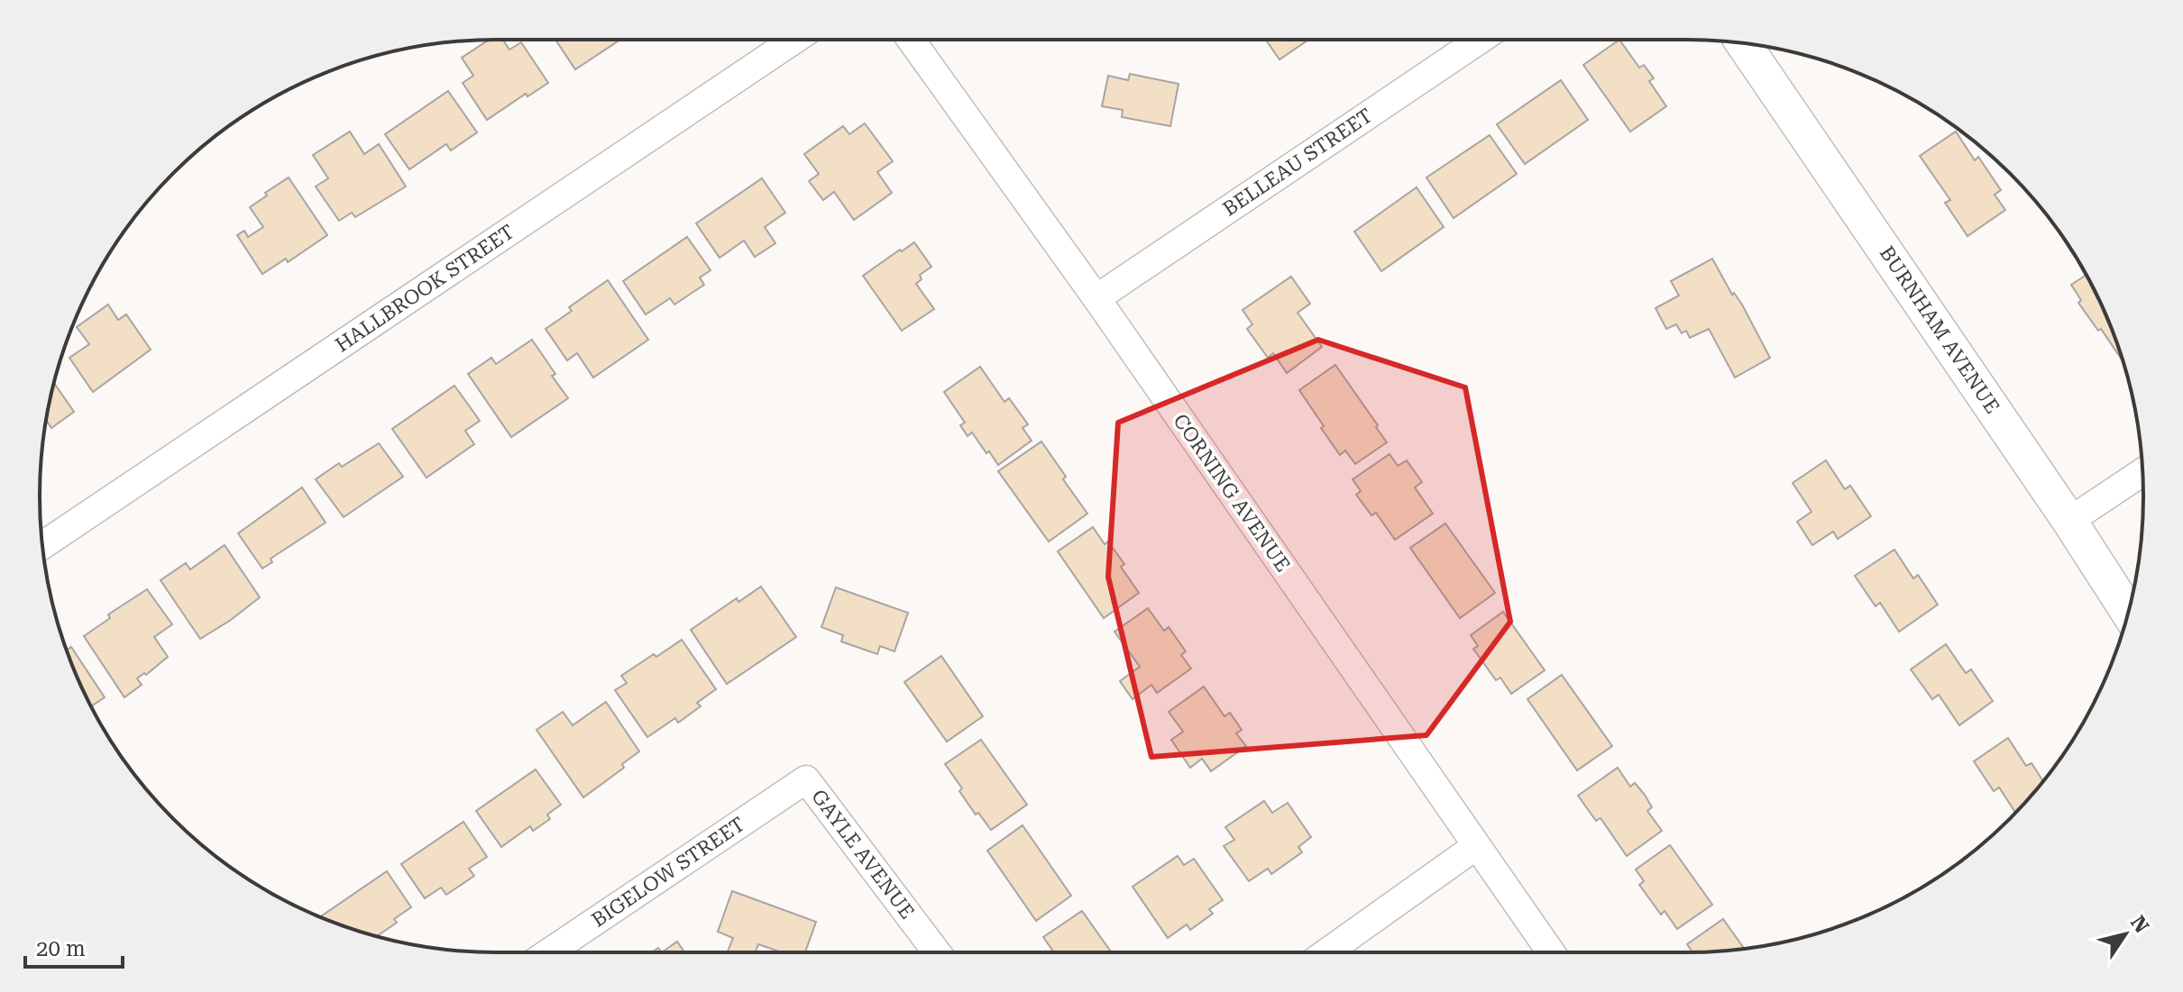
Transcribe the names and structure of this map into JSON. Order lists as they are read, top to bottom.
{
  "streets": {
    "street": [
      "BELLEAU STREET",
      "HALLBROOK STREET",
      "BURNHAM AVENUE",
      "CORNING AVENUE",
      "GAYLE AVENUE",
      "BIGELOW STREET"
    ]
  },
  "crossings": [
    ["BELLEAU STREET", "CORNING AVENUE"],
    ["GAYLE AVENUE", "BIGELOW STREET"]
  ],
  "scale_bar": "20 m",
  "north": "top right"
}
